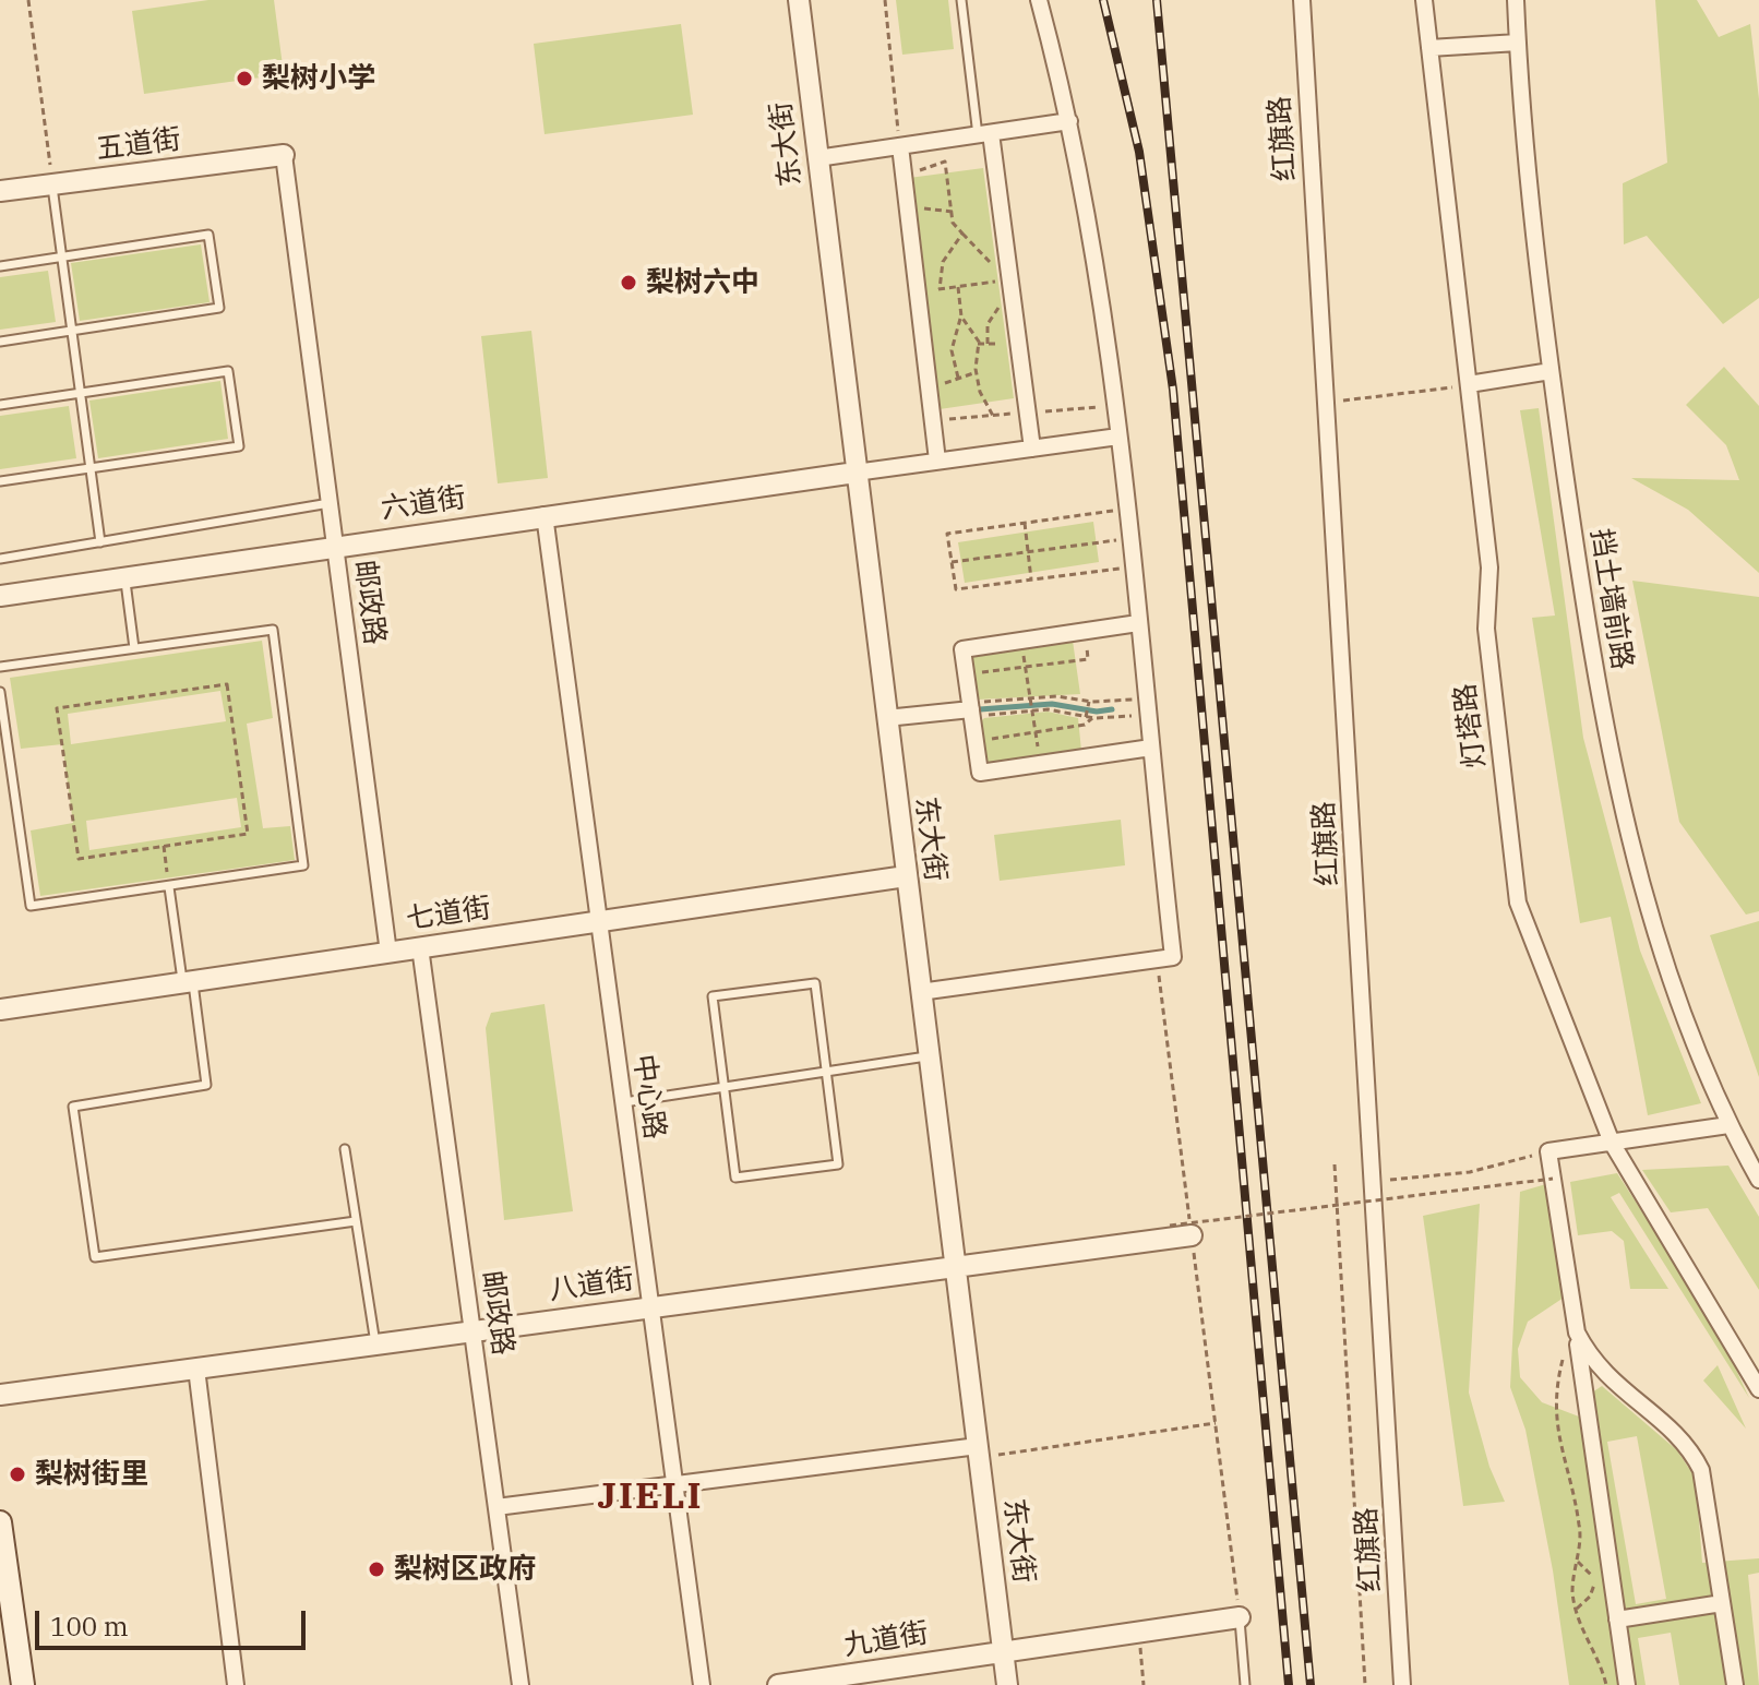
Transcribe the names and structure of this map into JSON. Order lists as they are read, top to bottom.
{
  "streets": {
    "street": [
      "红旗路",
      "东大街",
      "五道街",
      "六道街",
      "挡土墙前路",
      "邮政路",
      "灯塔路",
      "七道街",
      "中心路",
      "八道街",
      "九道街"
    ]
  },
  "crossings": [
    ["东大街", "六道街"],
    ["东大街", "七道街"],
    ["东大街", "八道街"],
    ["东大街", "九道街"],
    ["五道街", "邮政路"],
    ["六道街", "邮政路"],
    ["六道街", "中心路"],
    ["邮政路", "七道街"],
    ["邮政路", "八道街"],
    ["七道街", "中心路"],
    ["中心路", "八道街"]
  ],
  "districts": ["JIELI"],
  "places": [
    "梨树小学",
    "梨树六中",
    "梨树街里",
    "梨树区政府"
  ],
  "scale_bar": "100 m"
}
